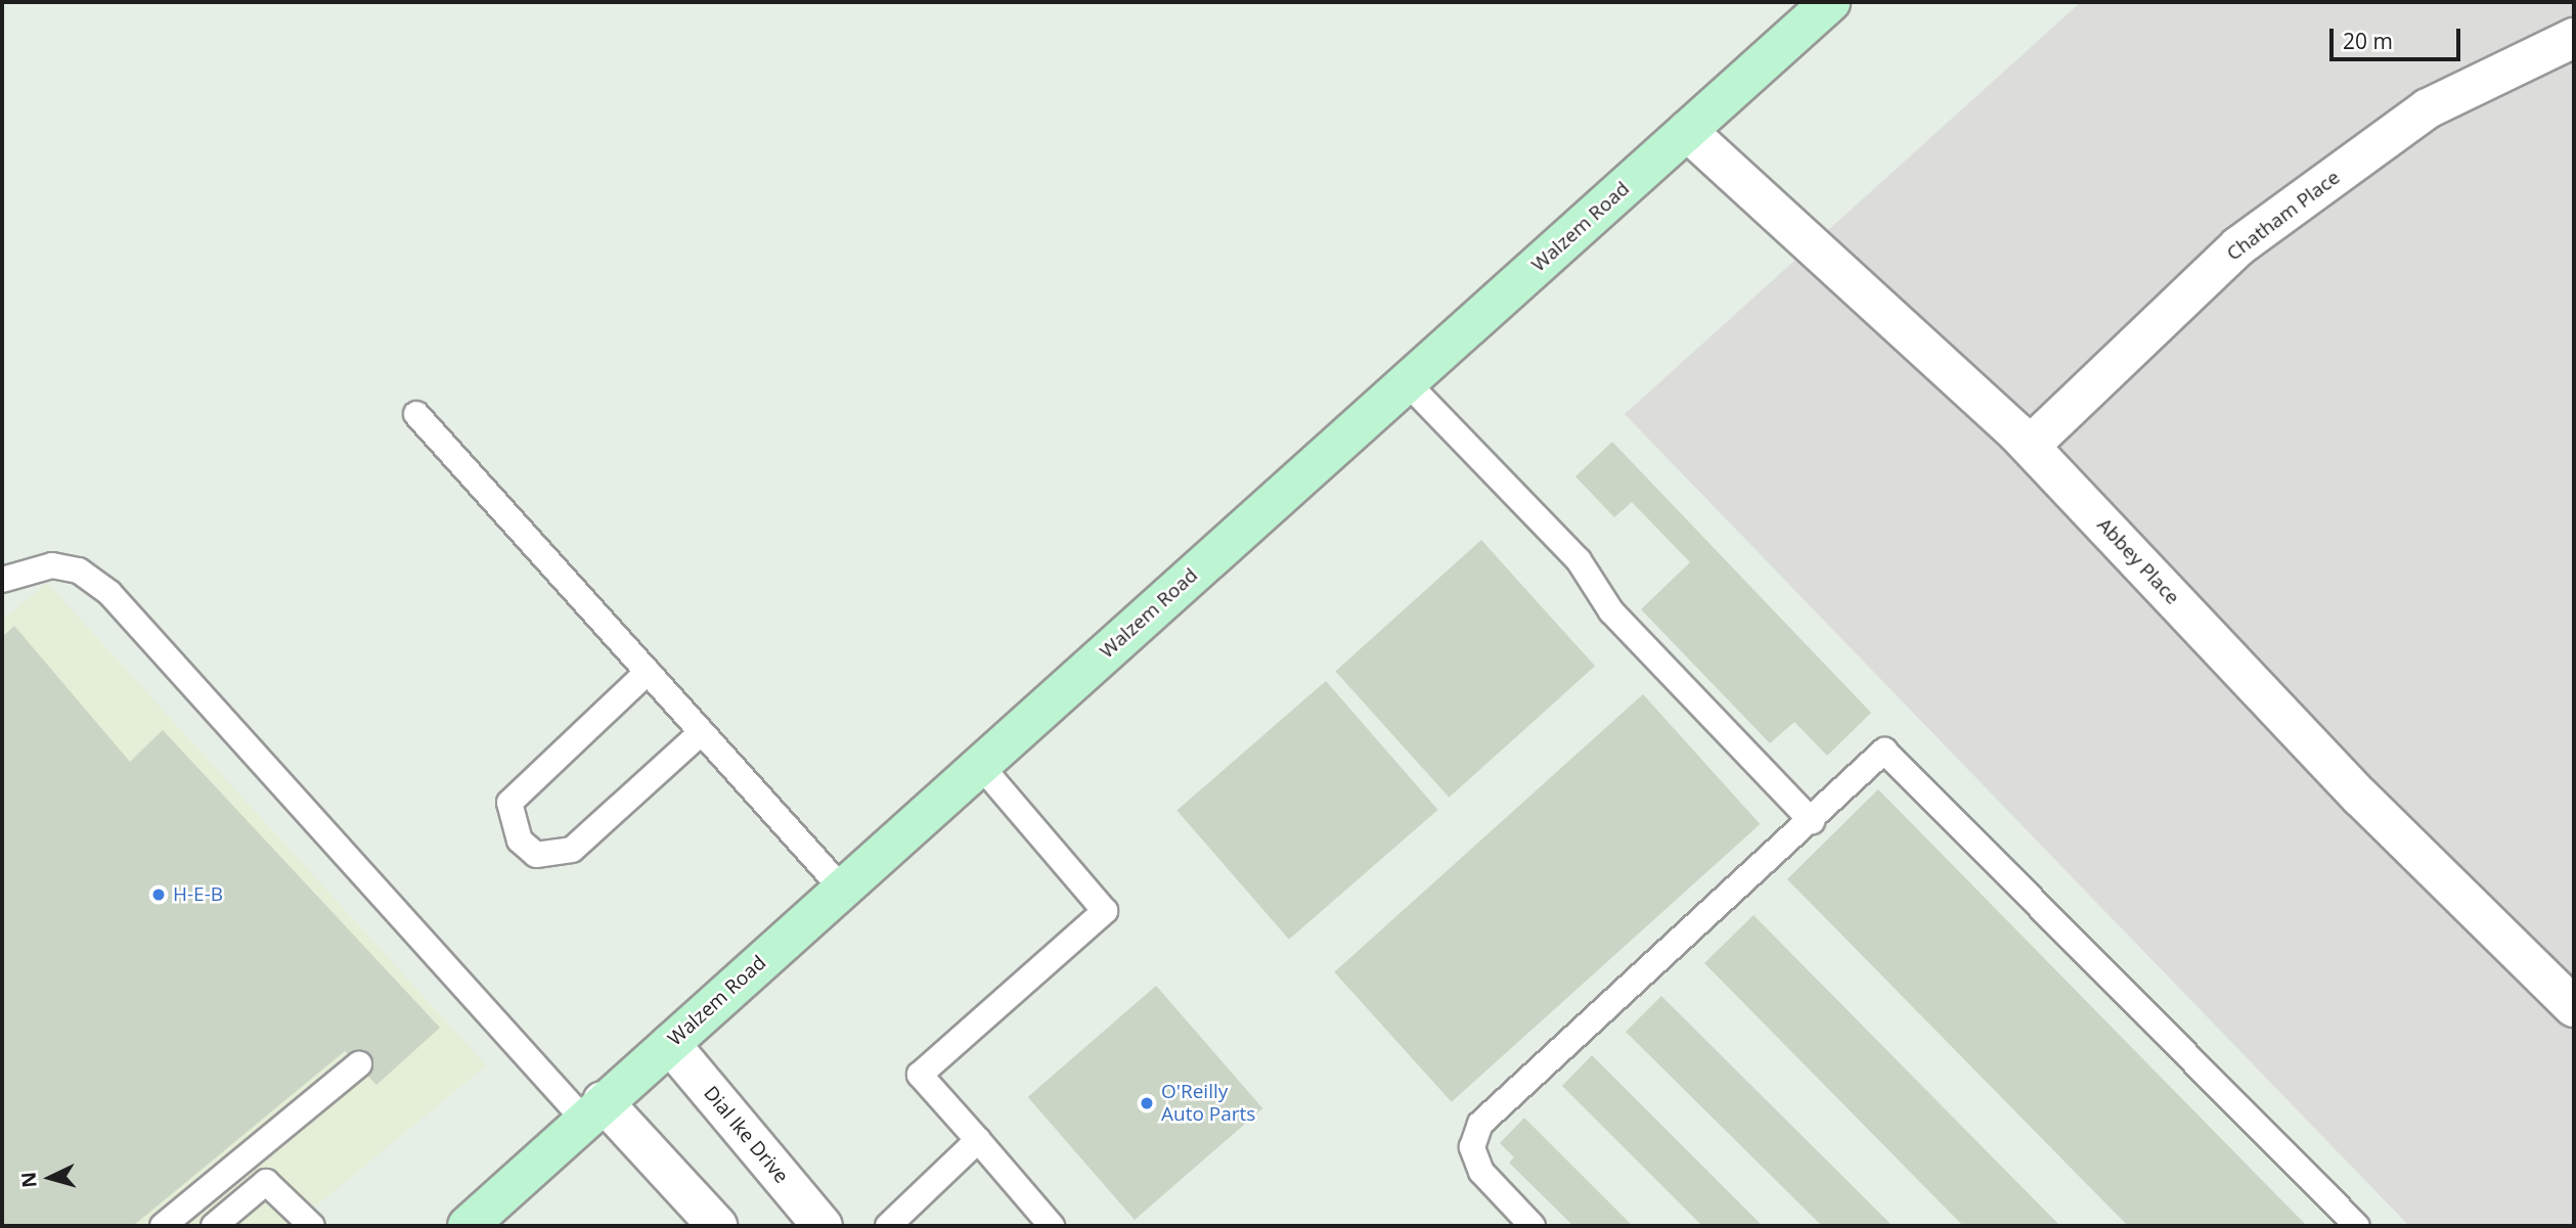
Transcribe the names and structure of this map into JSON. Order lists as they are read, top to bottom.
{
  "streets": {
    "main road": ["Walzem Road"],
    "street": ["Chatham Place", "Abbey Place", "Dial Ike Drive"]
  },
  "crossings": [
    ["Chatham Place", "Abbey Place"],
    ["Walzem Road", "Abbey Place"],
    ["Walzem Road", "Dial Ike Drive"]
  ],
  "places": ["H-E-B", "O'Reilly Auto Parts"],
  "scale_bar": "20 m",
  "north": "left"
}
